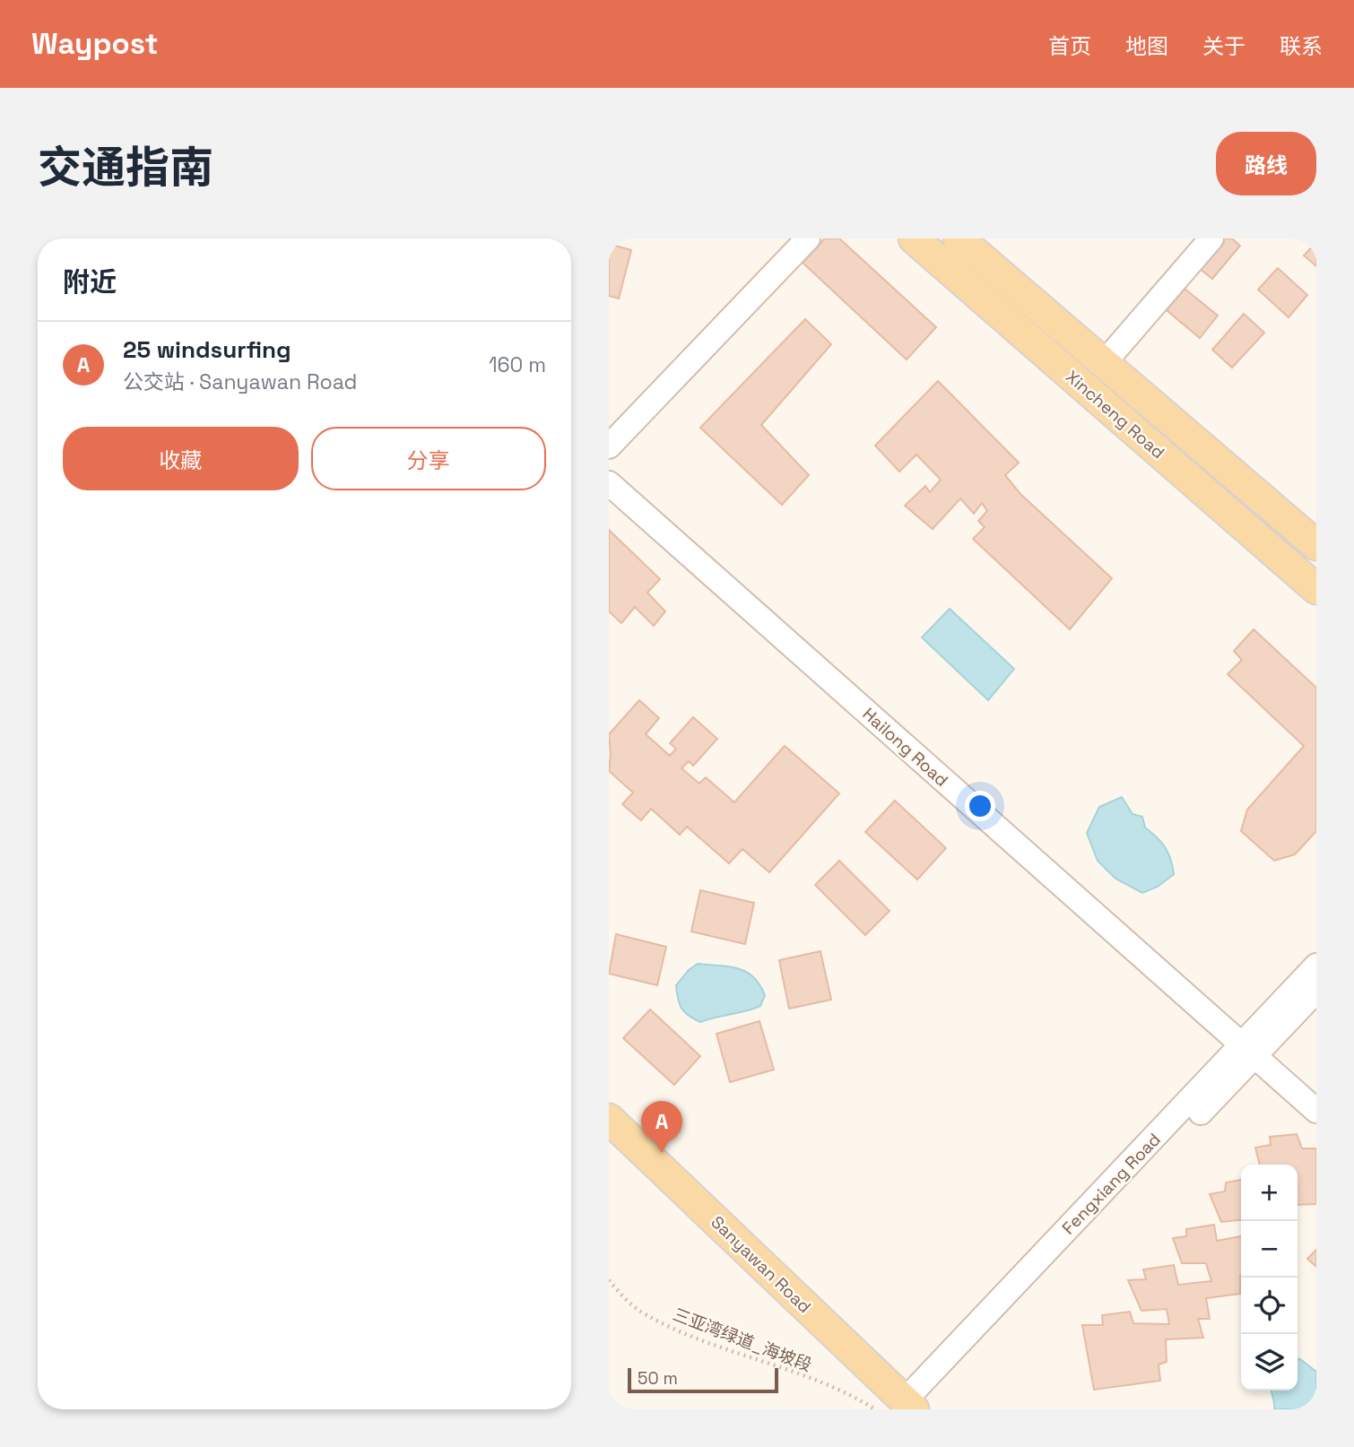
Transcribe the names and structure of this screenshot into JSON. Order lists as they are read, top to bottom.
{
  "streets": {
    "main road": ["Xincheng Road", "Sanyawan Road"],
    "street": ["Hailong Road", "Fengxiang Road"],
    "path": ["三亚湾绿道_海坡段"]
  },
  "crossings": [
    ["Hailong Road", "Fengxiang Road"],
    ["Fengxiang Road", "Sanyawan Road"]
  ],
  "scale_bar": "50 m",
  "page": {
    "header": "Waypost",
    "nav": [
      "首页",
      "地图",
      "关于",
      "联系"
    ],
    "title": "交通指南",
    "buttons": [
      "路线",
      ["收藏", "分享"]
    ],
    "heading": "附近",
    "list": [
      {
        "mark": "A",
        "name": "25 windsurfing",
        "note": "公交站 · Sanyawan Road",
        "value": "160 m"
      }
    ],
    "pins": "A",
    "map_buttons": ["+", "−"],
    "scale": "50 m"
  }
}
